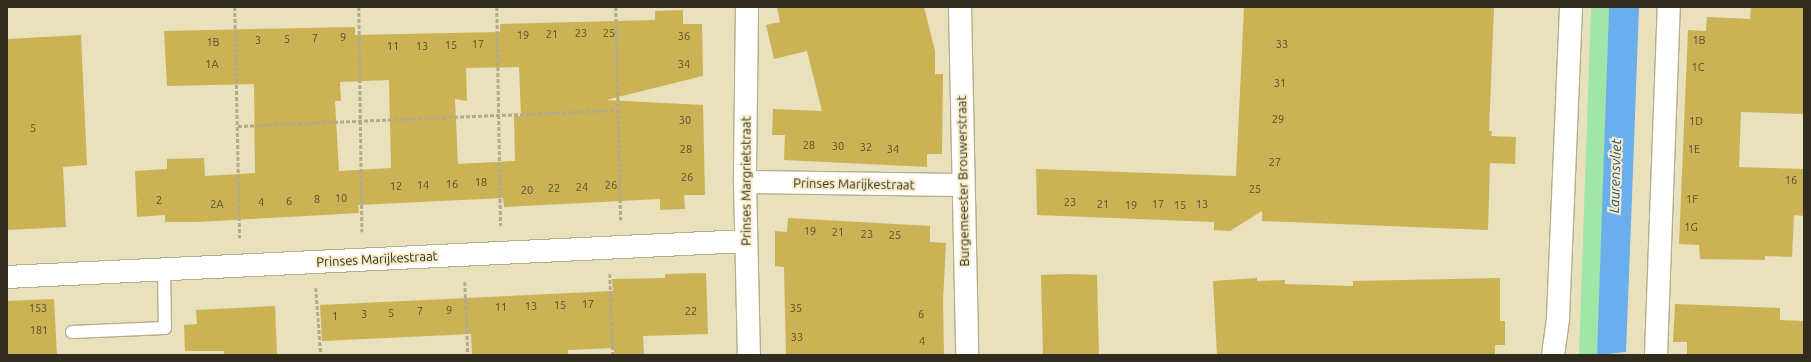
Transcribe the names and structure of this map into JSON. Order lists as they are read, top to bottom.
{
  "streets": {
    "street": ["Prinses Margrietstraat", "Burgemeester Brouwerstraat", "Prinses Marijkestraat"]
  },
  "crossings": [
    ["Prinses Margrietstraat", "Prinses Marijkestraat"],
    ["Burgemeester Brouwerstraat", "Prinses Marijkestraat"]
  ],
  "water": ["Laurensvliet"],
  "house_numbers": [
    "23",
    "25",
    "21",
    "19",
    "36",
    "9",
    "7",
    "5",
    "3",
    "1B",
    "1B",
    "17",
    "33",
    "15",
    "11",
    "13",
    "1A",
    "34",
    "1C",
    "31",
    "29",
    "30",
    "1D",
    "5",
    "28",
    "30",
    "32",
    "28",
    "34",
    "1E",
    "27",
    "26",
    "16",
    "18",
    "16",
    "14",
    "26",
    "12",
    "24",
    "22",
    "25",
    "20",
    "10",
    "8",
    "1F",
    "2",
    "6",
    "4",
    "23",
    "2A",
    "21",
    "17",
    "13",
    "19",
    "15",
    "1G",
    "19",
    "21",
    "23",
    "25",
    "17",
    "15",
    "13",
    "11",
    "153",
    "35",
    "9",
    "7",
    "22",
    "5",
    "3",
    "6",
    "1",
    "181",
    "33",
    "4"
  ]
}
